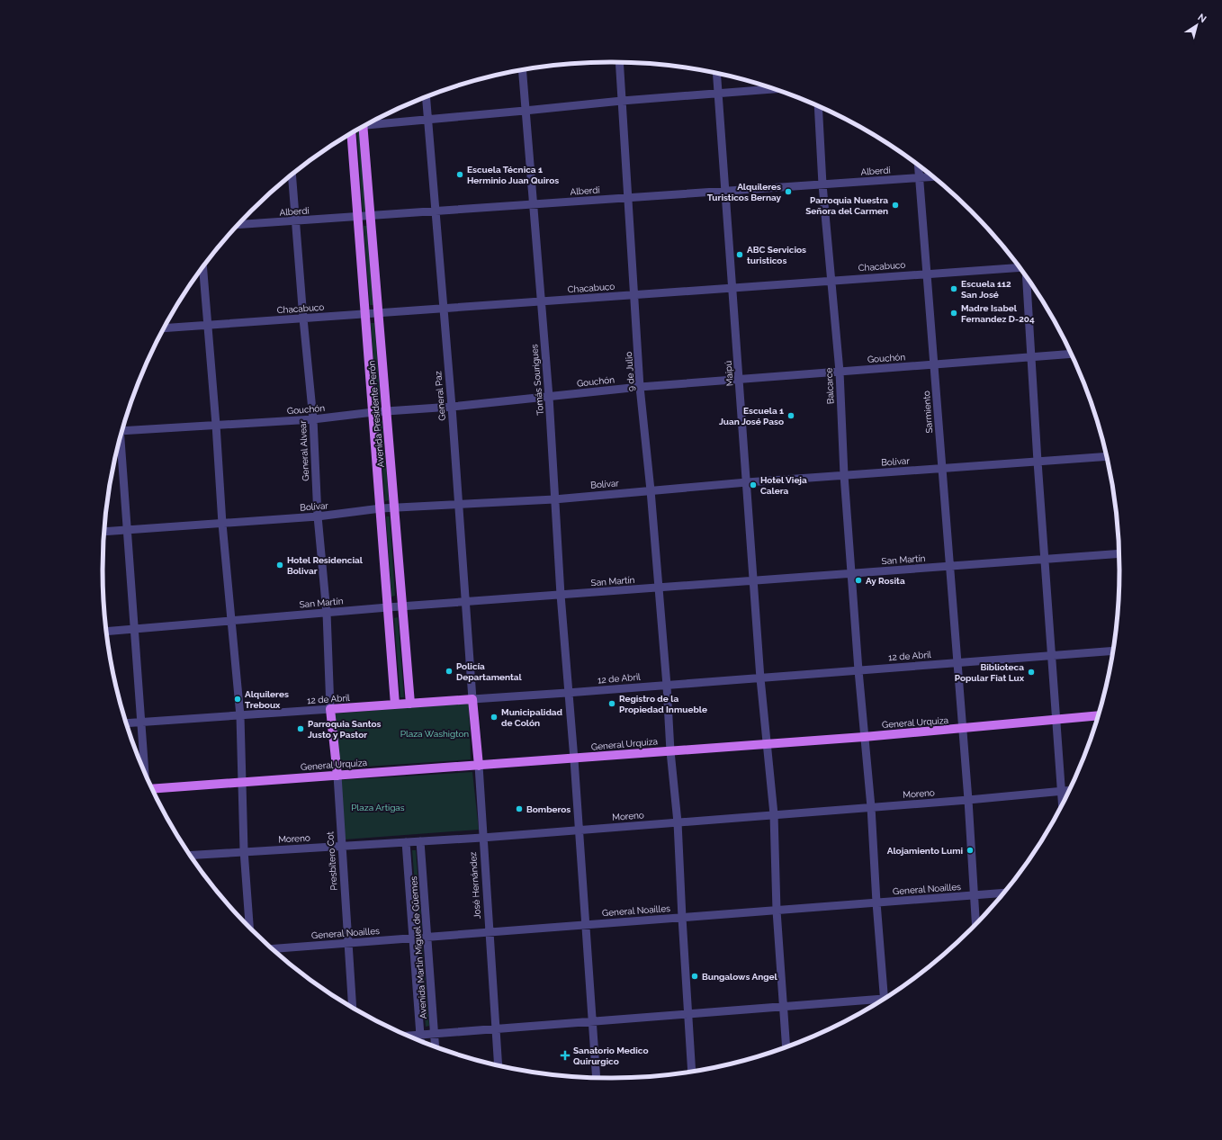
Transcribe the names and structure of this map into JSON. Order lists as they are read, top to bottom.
{
  "streets": {
    "main road": [
      "Avenida Presidente Perón",
      "12 de Abril",
      "General Urquiza",
      "Presbítero Cot",
      "José Hernández"
    ],
    "street": [
      "Alberdi",
      "Chacabuco",
      "Gouchón",
      "9 de Julio",
      "Maipú",
      "Tomás Sourigues",
      "Balcarce",
      "General Paz",
      "Sarmiento",
      "General Alvear",
      "Bolívar",
      "San Martín",
      "Moreno",
      "General Noailles",
      "Avenida Martin Miguel de Güemes"
    ]
  },
  "crossings": [
    ["Alberdi", "9 de Julio"],
    ["Alberdi", "Maipú"],
    ["Alberdi", "Tomás Sourigues"],
    ["Alberdi", "Balcarce"],
    ["Alberdi", "General Paz"],
    ["Alberdi", "Sarmiento"],
    ["Alberdi", "Avenida Presidente Perón"],
    ["Alberdi", "General Alvear"],
    ["Chacabuco", "9 de Julio"],
    ["Chacabuco", "Maipú"],
    ["Chacabuco", "Tomás Sourigues"],
    ["Chacabuco", "Balcarce"],
    ["Chacabuco", "General Paz"],
    ["Chacabuco", "Sarmiento"],
    ["Chacabuco", "Avenida Presidente Perón"],
    ["Chacabuco", "General Alvear"],
    ["Gouchón", "9 de Julio"],
    ["Gouchón", "Maipú"],
    ["Gouchón", "Tomás Sourigues"],
    ["Gouchón", "Balcarce"],
    ["Gouchón", "General Paz"],
    ["Gouchón", "Sarmiento"],
    ["Gouchón", "Avenida Presidente Perón"],
    ["Gouchón", "General Alvear"],
    ["9 de Julio", "Bolívar"],
    ["9 de Julio", "San Martín"],
    ["9 de Julio", "12 de Abril"],
    ["9 de Julio", "General Urquiza"],
    ["9 de Julio", "Moreno"],
    ["9 de Julio", "General Noailles"],
    ["Maipú", "Bolívar"],
    ["Maipú", "San Martín"],
    ["Maipú", "12 de Abril"],
    ["Maipú", "General Urquiza"],
    ["Maipú", "Moreno"],
    ["Maipú", "General Noailles"],
    ["Tomás Sourigues", "Bolívar"],
    ["Tomás Sourigues", "San Martín"],
    ["Tomás Sourigues", "12 de Abril"],
    ["Tomás Sourigues", "General Urquiza"],
    ["Tomás Sourigues", "Moreno"],
    ["Tomás Sourigues", "General Noailles"],
    ["Balcarce", "Bolívar"],
    ["Balcarce", "San Martín"],
    ["Balcarce", "12 de Abril"],
    ["Balcarce", "General Urquiza"],
    ["Balcarce", "Moreno"],
    ["Balcarce", "General Noailles"],
    ["General Paz", "Bolívar"],
    ["General Paz", "San Martín"],
    ["General Paz", "12 de Abril"],
    ["General Paz", "José Hernández"],
    ["Sarmiento", "Bolívar"],
    ["Sarmiento", "San Martín"],
    ["Sarmiento", "12 de Abril"],
    ["Sarmiento", "General Urquiza"],
    ["Sarmiento", "Moreno"],
    ["Sarmiento", "General Noailles"],
    ["Avenida Presidente Perón", "Bolívar"],
    ["Avenida Presidente Perón", "San Martín"],
    ["Avenida Presidente Perón", "12 de Abril"],
    ["General Alvear", "Bolívar"],
    ["General Alvear", "San Martín"],
    ["General Alvear", "12 de Abril"],
    ["General Alvear", "Presbítero Cot"],
    ["12 de Abril", "Presbítero Cot"],
    ["12 de Abril", "José Hernández"],
    ["General Urquiza", "Presbítero Cot"],
    ["General Urquiza", "José Hernández"],
    ["Moreno", "Presbítero Cot"],
    ["Moreno", "José Hernández"],
    ["Moreno", "Avenida Martin Miguel de Güemes"],
    ["Presbítero Cot", "General Noailles"],
    ["José Hernández", "General Noailles"],
    ["General Noailles", "Avenida Martin Miguel de Güemes"]
  ],
  "parks": ["Plaza Washigton", "Plaza Artigas"],
  "places": {
    "other": [
      "Escuela Técnica 1 Herminio Juan Quiros",
      "Alquileres Turisticos Bernay",
      "Parroquia Nuestra Señora del Carmen",
      "ABC Servicios turisticos",
      "Escuela 112 San José",
      "Madre Isabel Fernandez D-204",
      "Escuela 1 Juan José Paso",
      "Hotel Vieja Calera",
      "Hotel Residencial Bolivar",
      "Ay Rosita",
      "Policía Departamental",
      "Biblioteca Popular Fiat Lux",
      "Alquileres Treboux",
      "Registro de la Propiedad Inmueble",
      "Municipalidad de Colón",
      "Parroquia Santos Justo y Pastor",
      "Bomberos",
      "Alojamiento Lumi",
      "Bungalows Angel"
    ],
    "health": ["Sanatorio Medico Quirurgico"]
  },
  "north": "top right"
}
